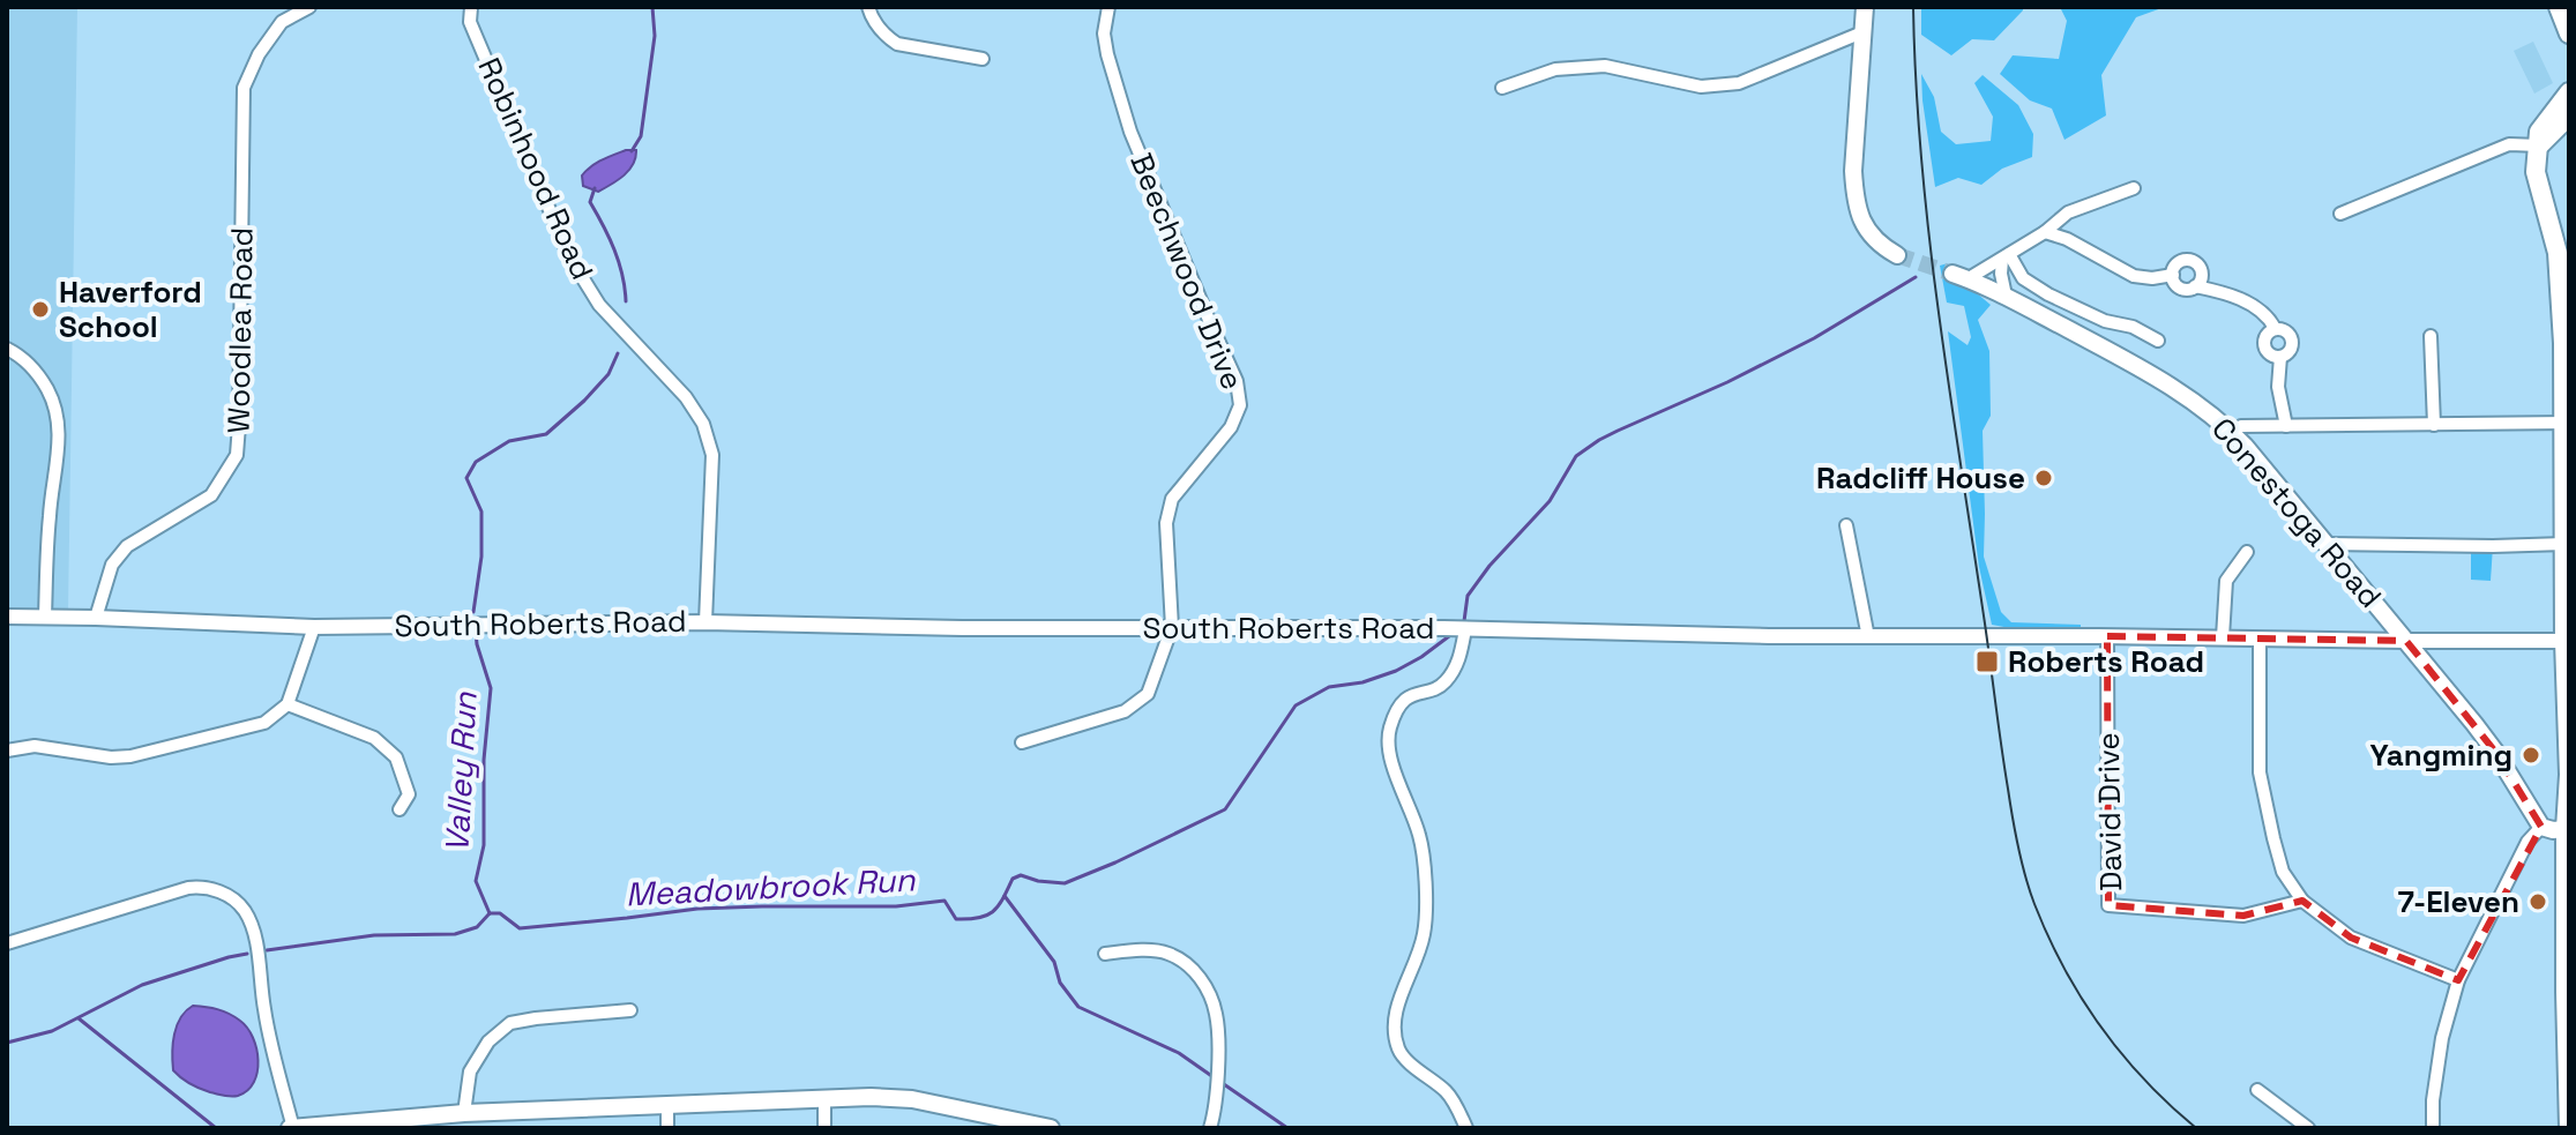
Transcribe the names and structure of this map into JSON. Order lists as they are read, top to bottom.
{
  "streets": {
    "main road": ["Conestoga Road"],
    "street": [
      "Robinhood Road",
      "Beechwood Drive",
      "Woodlea Road",
      "South Roberts Road",
      "David Drive"
    ]
  },
  "crossings": [
    ["Robinhood Road", "South Roberts Road"],
    ["Beechwood Drive", "South Roberts Road"],
    ["Woodlea Road", "South Roberts Road"],
    ["Conestoga Road", "South Roberts Road"],
    ["South Roberts Road", "David Drive"]
  ],
  "water": ["Valley Run", "Meadowbrook Run"],
  "places": {
    "other": [
      "Haverford School",
      "Radcliff House",
      "Yangming",
      "7-Eleven"
    ],
    "transit": ["Roberts Road"]
  }
}
